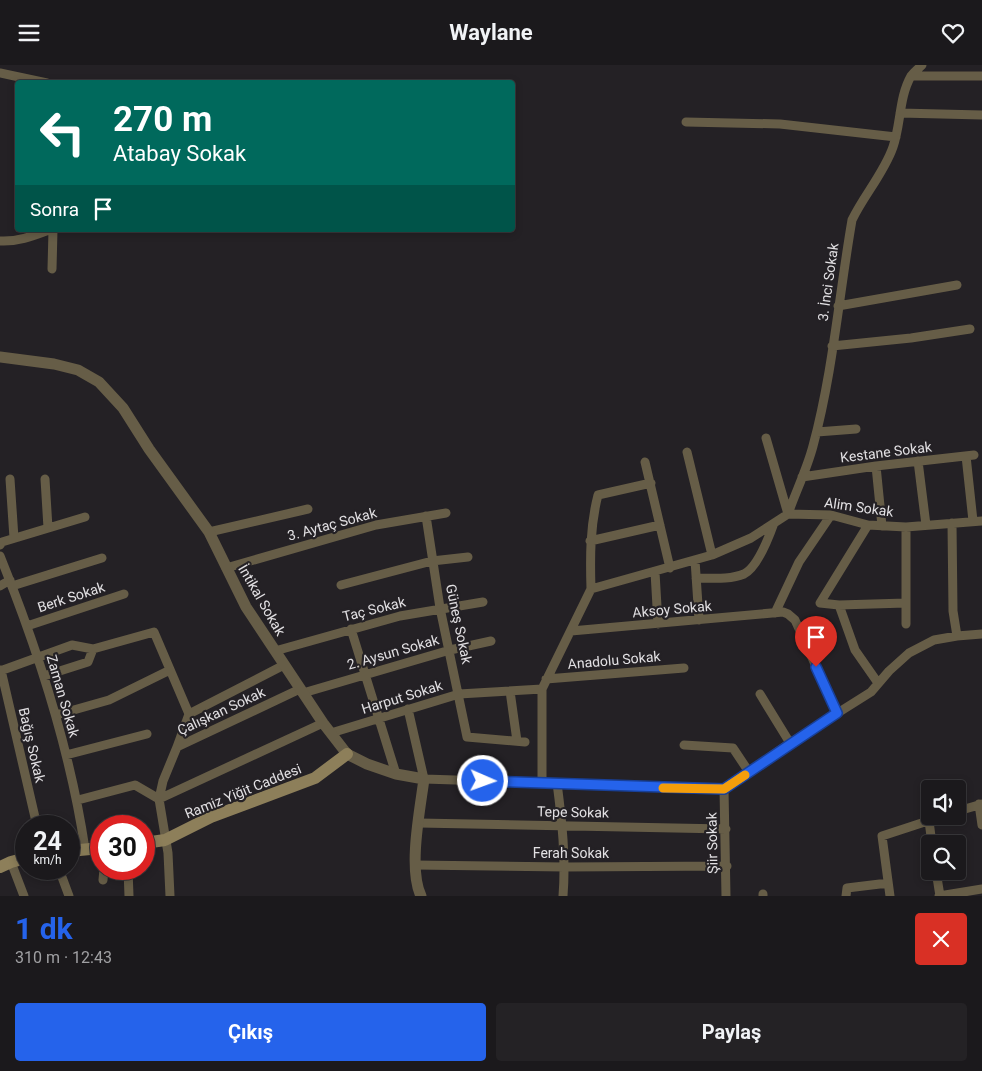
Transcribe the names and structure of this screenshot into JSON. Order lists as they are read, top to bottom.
{
  "streets": {
    "main road": ["Ramiz Yiğit Caddesi"],
    "street": [
      "3. İnci Sokak",
      "Kestane Sokak",
      "Alim Sokak",
      "3. Aytaç Sokak",
      "Berk Sokak",
      "İntikal Sokak",
      "Taç Sokak",
      "Aksoy Sokak",
      "Güneş Sokak",
      "2. Aysun Sokak",
      "Anadolu Sokak",
      "Zaman Sokak",
      "Harput Sokak",
      "Çalışkan Sokak",
      "Bağış Sokak",
      "Tepe Sokak",
      "Şiir Sokak",
      "Ferah Sokak"
    ]
  },
  "crossings": [
    ["3. İnci Sokak", "Kestane Sokak"],
    ["3. İnci Sokak", "Alim Sokak"],
    ["Kestane Sokak", "Alim Sokak"],
    ["3. Aytaç Sokak", "İntikal Sokak"],
    ["3. Aytaç Sokak", "Güneş Sokak"],
    ["Berk Sokak", "Zaman Sokak"],
    ["İntikal Sokak", "Taç Sokak"],
    ["İntikal Sokak", "2. Aysun Sokak"],
    ["İntikal Sokak", "Harput Sokak"],
    ["İntikal Sokak", "Çalışkan Sokak"],
    ["İntikal Sokak", "Ramiz Yiğit Caddesi"],
    ["Taç Sokak", "Güneş Sokak"],
    ["Güneş Sokak", "2. Aysun Sokak"],
    ["Güneş Sokak", "Harput Sokak"],
    ["2. Aysun Sokak", "Çalışkan Sokak"],
    ["Çalışkan Sokak", "Ramiz Yiğit Caddesi"],
    ["Tepe Sokak", "Şiir Sokak"],
    ["Şiir Sokak", "Ferah Sokak"]
  ],
  "page": {
    "header": "Waylane",
    "turn": ["270 m", "Atabay Sokak"],
    "then": "Sonra",
    "speed": "24 km/h",
    "limit": "30",
    "heading": ["1 dk", "310 m · 12:43"],
    "buttons": ["Çıkış", "Paylaş"]
  }
}
